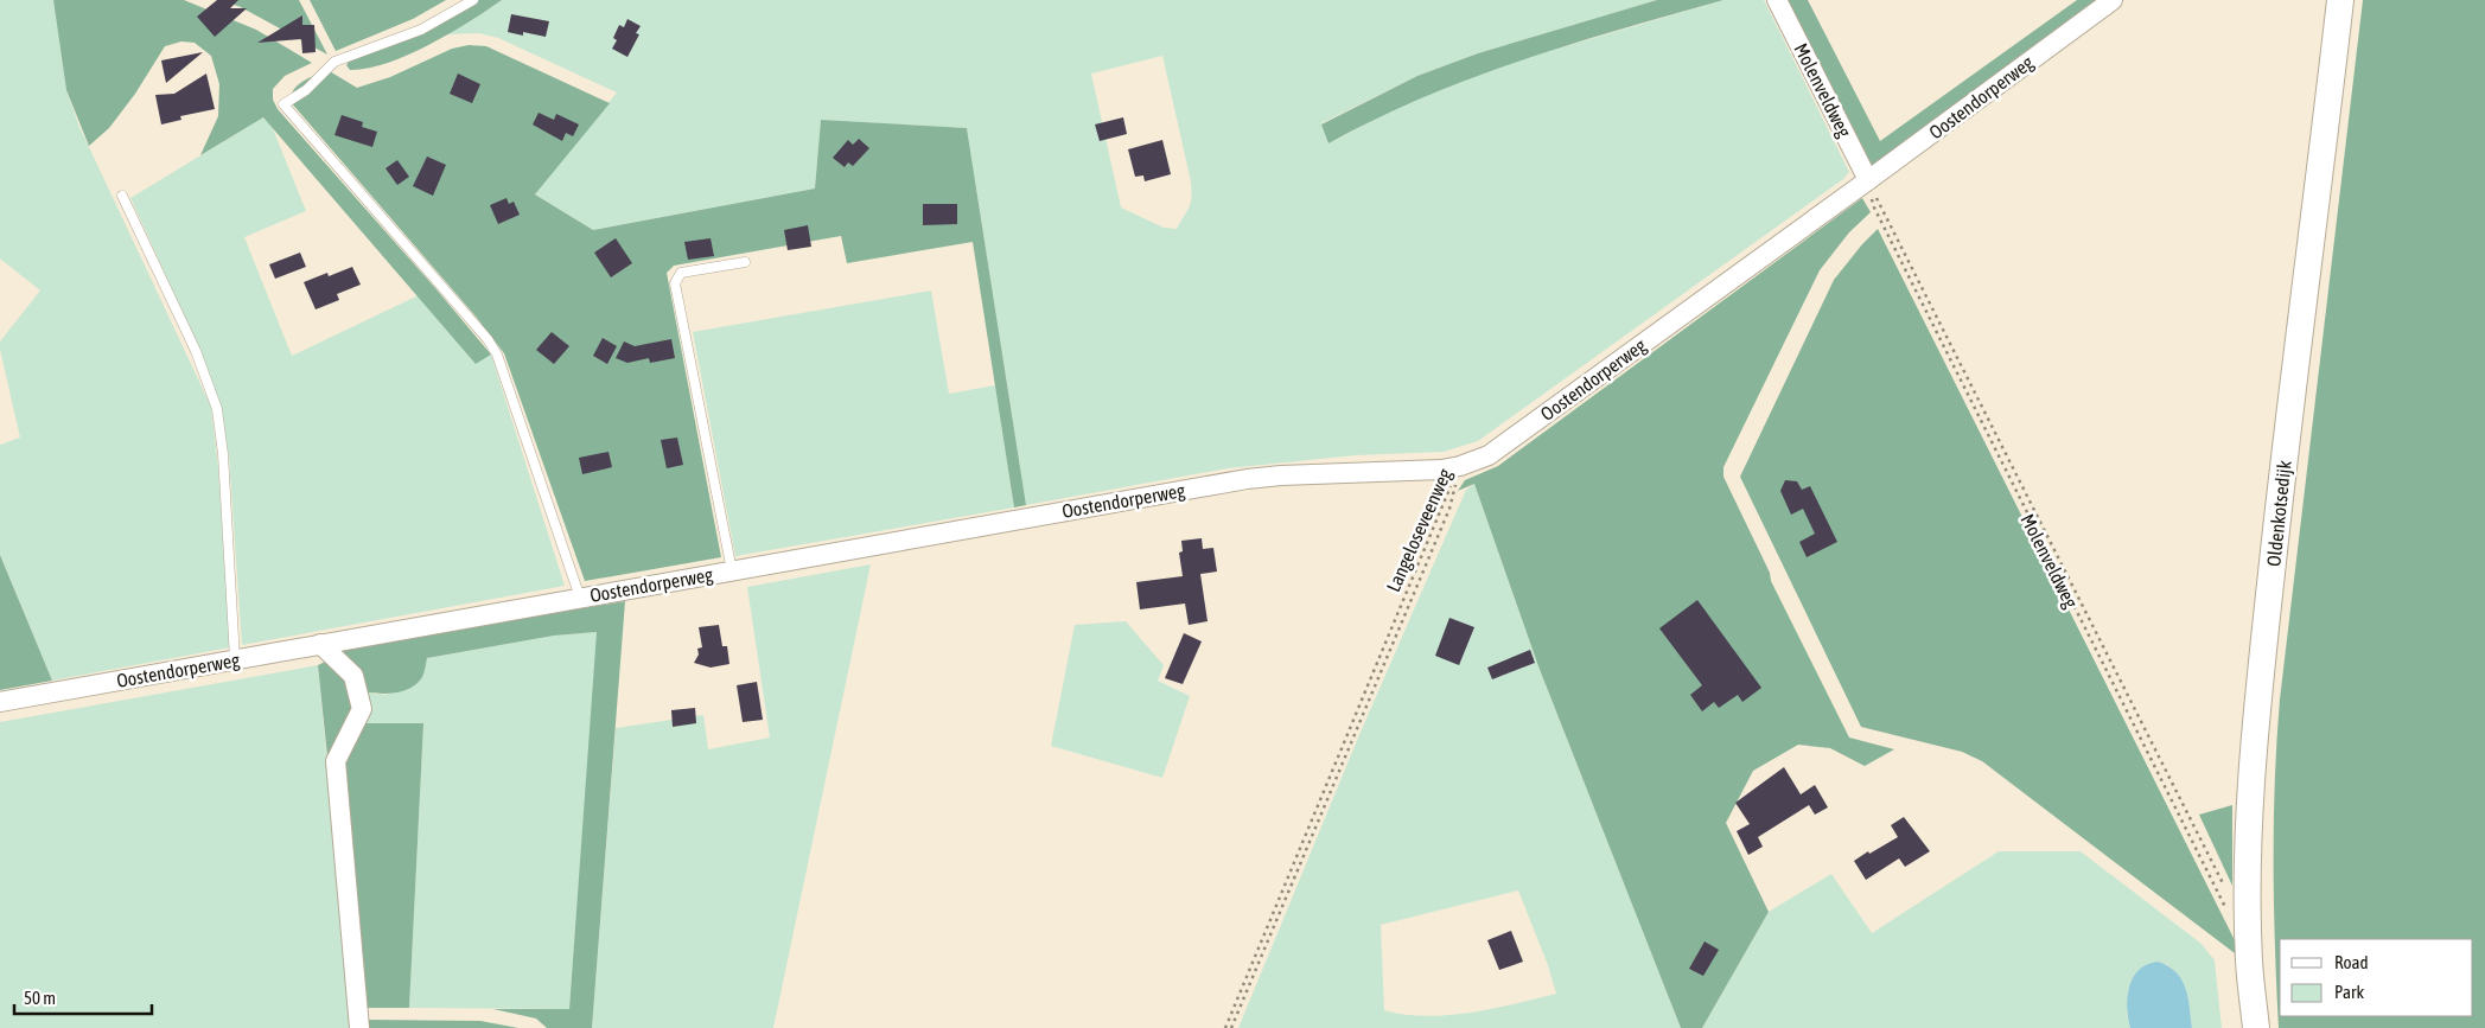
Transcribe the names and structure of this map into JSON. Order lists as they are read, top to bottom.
{
  "streets": {
    "street": ["Molenveldweg", "Oostendorperweg", "Oldenkotsedijk"],
    "path": ["Langeloseveenweg"]
  },
  "crossings": [
    ["Molenveldweg", "Oostendorperweg"],
    ["Molenveldweg", "Oldenkotsedijk"],
    ["Oostendorperweg", "Langeloseveenweg"]
  ],
  "legend": ["Road", "Park"],
  "scale_bar": "50 m"
}
